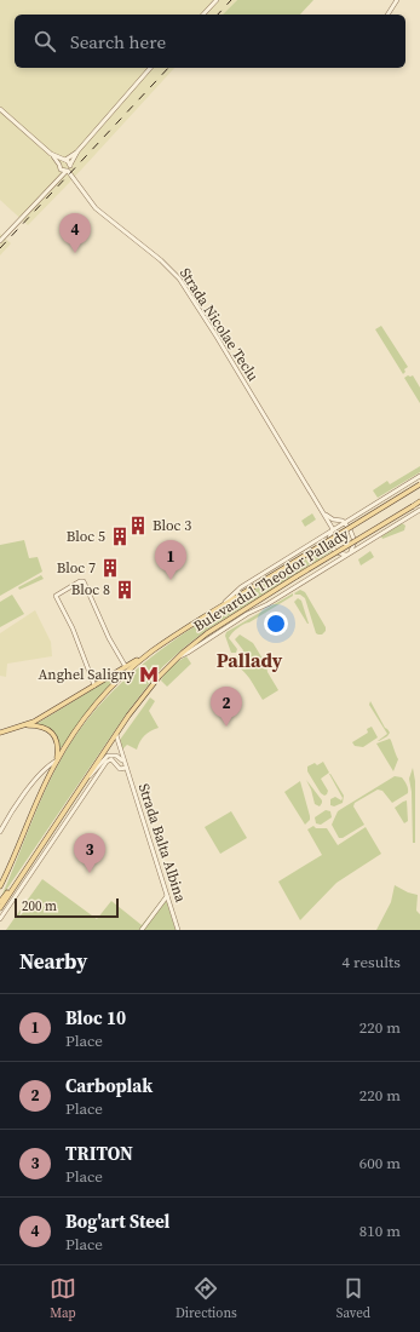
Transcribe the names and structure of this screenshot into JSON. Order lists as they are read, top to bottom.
{
  "streets": {
    "main road": ["Bulevardul Theodor Pallady"],
    "street": ["Strada Nicolae Teclu", "Strada Balta Albina"]
  },
  "crossings": [
    ["Strada Nicolae Teclu", "Bulevardul Theodor Pallady"],
    ["Bulevardul Theodor Pallady", "Strada Balta Albina"]
  ],
  "districts": ["Pallady"],
  "places": {
    "building": [
      "Bloc 3",
      "Bloc 5",
      "Bloc 7",
      "Bloc 8"
    ],
    "metro station": ["Anghel Saligny"]
  },
  "scale_bar": "200 m",
  "page": {
    "search": "Search here",
    "pins": [
      "4",
      "1",
      "2",
      "3"
    ],
    "scale": "200 m",
    "heading": ["Nearby", "4 results"],
    "list": [
      {
        "mark": "1",
        "name": "Bloc 10",
        "note": "Place",
        "value": "220 m"
      },
      {
        "mark": "2",
        "name": "Carboplak",
        "note": "Place",
        "value": "220 m"
      },
      {
        "mark": "3",
        "name": "TRITON",
        "note": "Place",
        "value": "600 m"
      },
      {
        "mark": "4",
        "name": "Bog'art Steel",
        "note": "Place",
        "value": "810 m"
      }
    ],
    "nav": ["Map", "Directions", "Saved"]
  }
}
